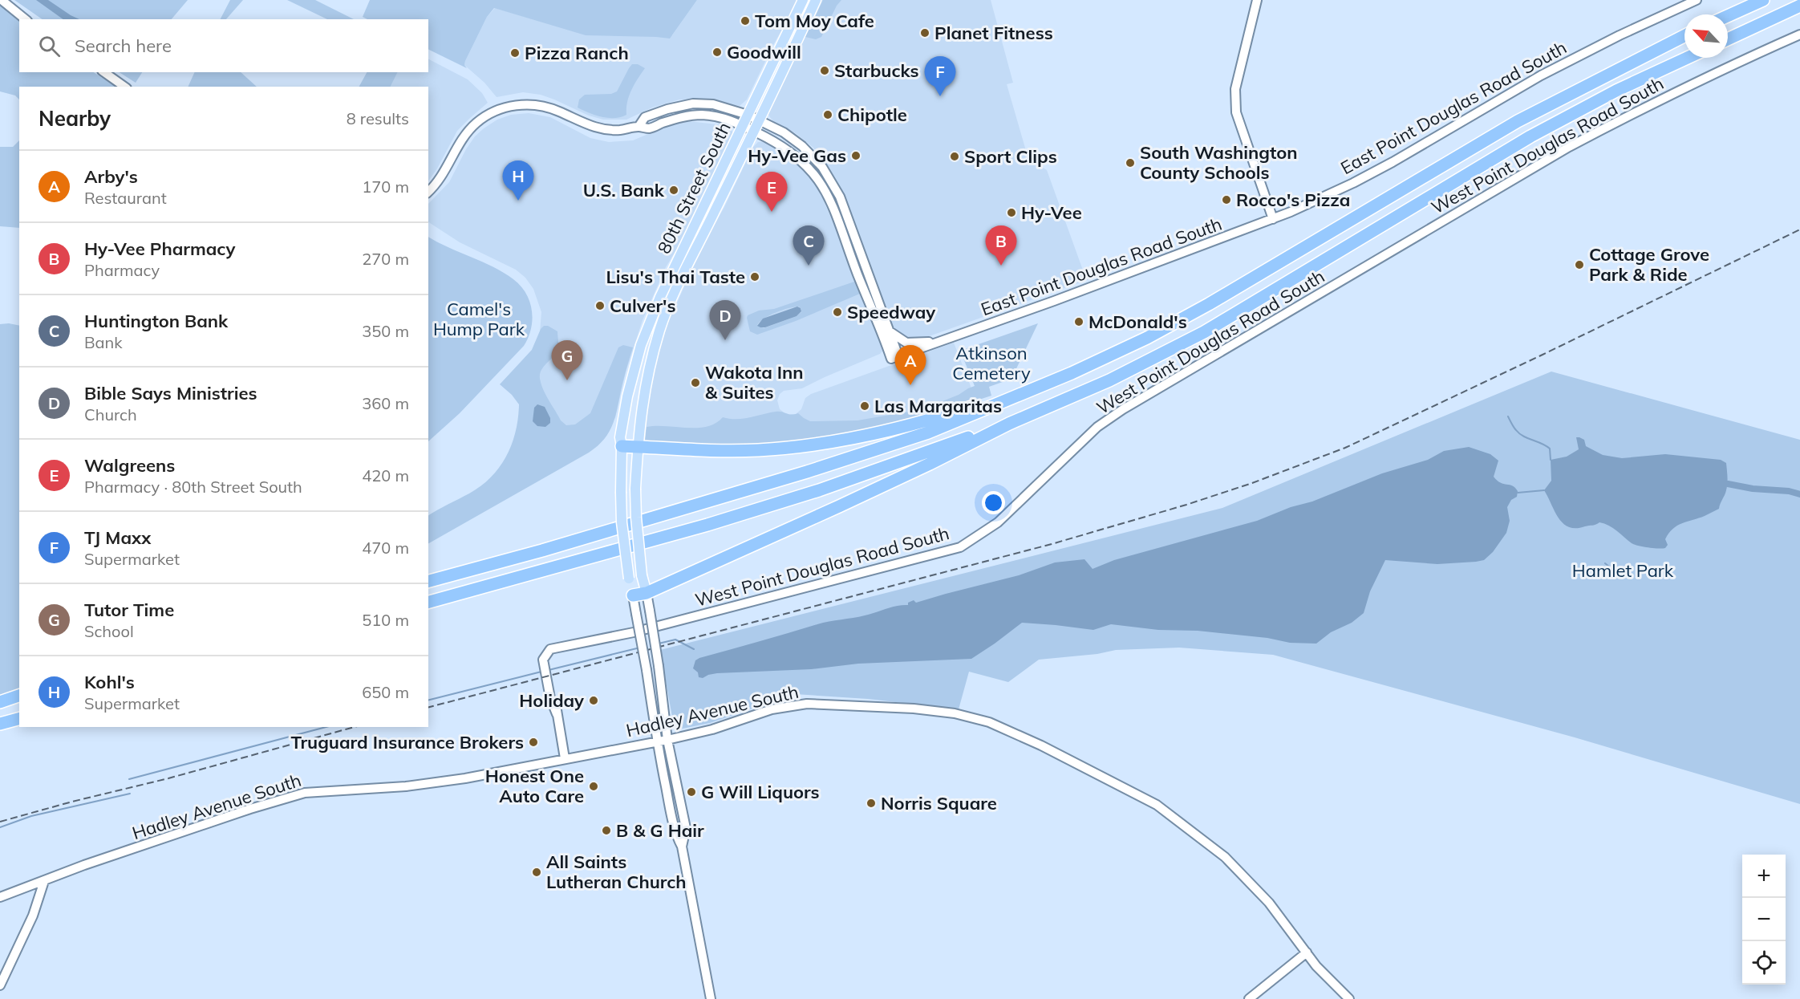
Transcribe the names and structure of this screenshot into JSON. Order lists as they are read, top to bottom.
{
  "streets": {
    "main road": ["80th Street South"],
    "street": ["East Point Douglas Road South", "West Point Douglas Road South", "Hadley Avenue South"]
  },
  "crossings": [
    ["West Point Douglas Road South", "Hadley Avenue South"]
  ],
  "parks": ["Camel's Hump Park", "Atkinson Cemetery", "Hamlet Park"],
  "places": [
    "Tom Moy Cafe",
    "Planet Fitness",
    "Goodwill",
    "Pizza Ranch",
    "Starbucks",
    "Chipotle",
    "Hy-Vee Gas",
    "Sport Clips",
    "South Washington County Schools",
    "U.S. Bank",
    "Rocco's Pizza",
    "Hy-Vee",
    "Cottage Grove Park & Ride",
    "Lisu's Thai Taste",
    "Culver's",
    "Speedway",
    "McDonald's",
    "Wakota Inn & Suites",
    "Las Margaritas",
    "Holiday",
    "Truguard Insurance Brokers",
    "Honest One Auto Care",
    "G Will Liquors",
    "Norris Square",
    "B & G Hair",
    "All Saints Lutheran Church"
  ],
  "north": "top left",
  "page": {
    "search": "Search here",
    "pins": [
      "F",
      "H",
      "E",
      "B",
      "C",
      "D",
      "G",
      "A"
    ],
    "heading": ["Nearby", "8 results"],
    "list": [
      {
        "mark": "A",
        "name": "Arby's",
        "note": "Restaurant",
        "value": "170 m"
      },
      {
        "mark": "B",
        "name": "Hy-Vee Pharmacy",
        "note": "Pharmacy",
        "value": "270 m"
      },
      {
        "mark": "C",
        "name": "Huntington Bank",
        "note": "Bank",
        "value": "350 m"
      },
      {
        "mark": "D",
        "name": "Bible Says Ministries",
        "note": "Church",
        "value": "360 m"
      },
      {
        "mark": "E",
        "name": "Walgreens",
        "note": "Pharmacy · 80th Street South",
        "value": "420 m"
      },
      {
        "mark": "F",
        "name": "TJ Maxx",
        "note": "Supermarket",
        "value": "470 m"
      },
      {
        "mark": "G",
        "name": "Tutor Time",
        "note": "School",
        "value": "510 m"
      },
      {
        "mark": "H",
        "name": "Kohl's",
        "note": "Supermarket",
        "value": "650 m"
      }
    ],
    "map_buttons": ["+", "−"]
  }
}
